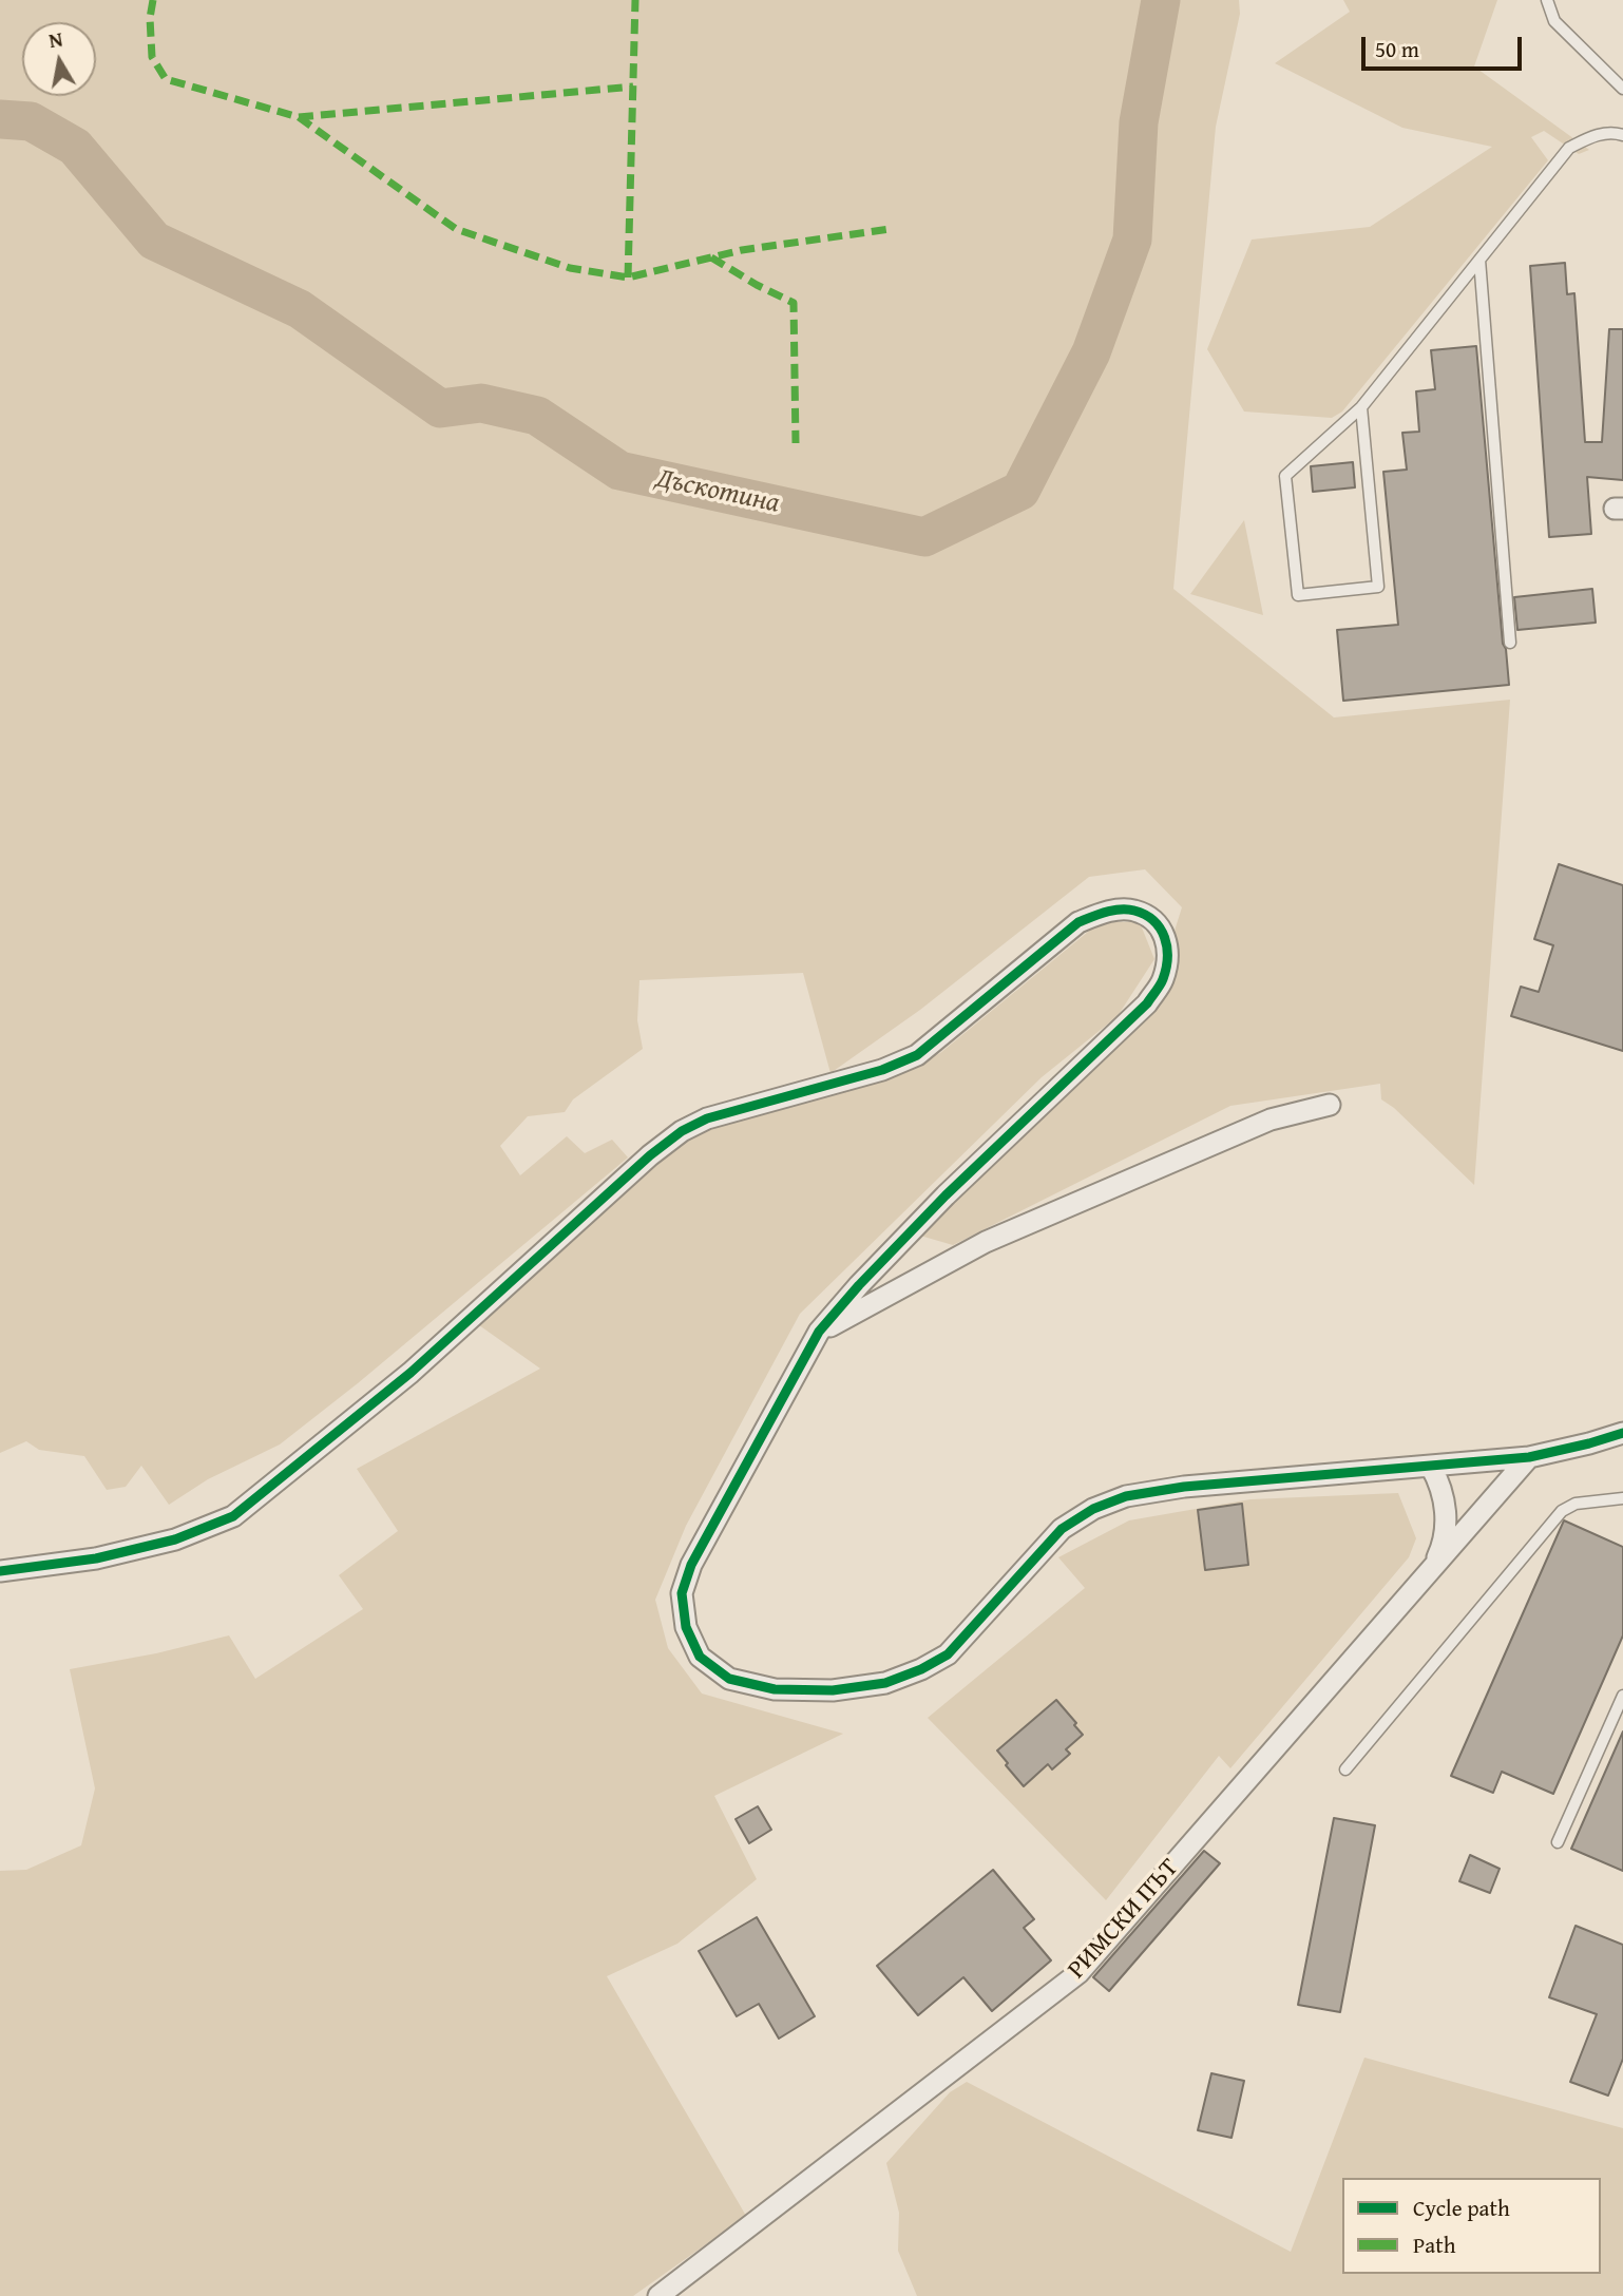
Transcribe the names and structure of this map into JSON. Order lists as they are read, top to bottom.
{
  "streets": {
    "street": ["РИМСКИ ПЪТ"]
  },
  "water": ["Дъскотина"],
  "legend": ["Cycle path", "Path"],
  "scale_bar": "50 m",
  "north": "top"
}
